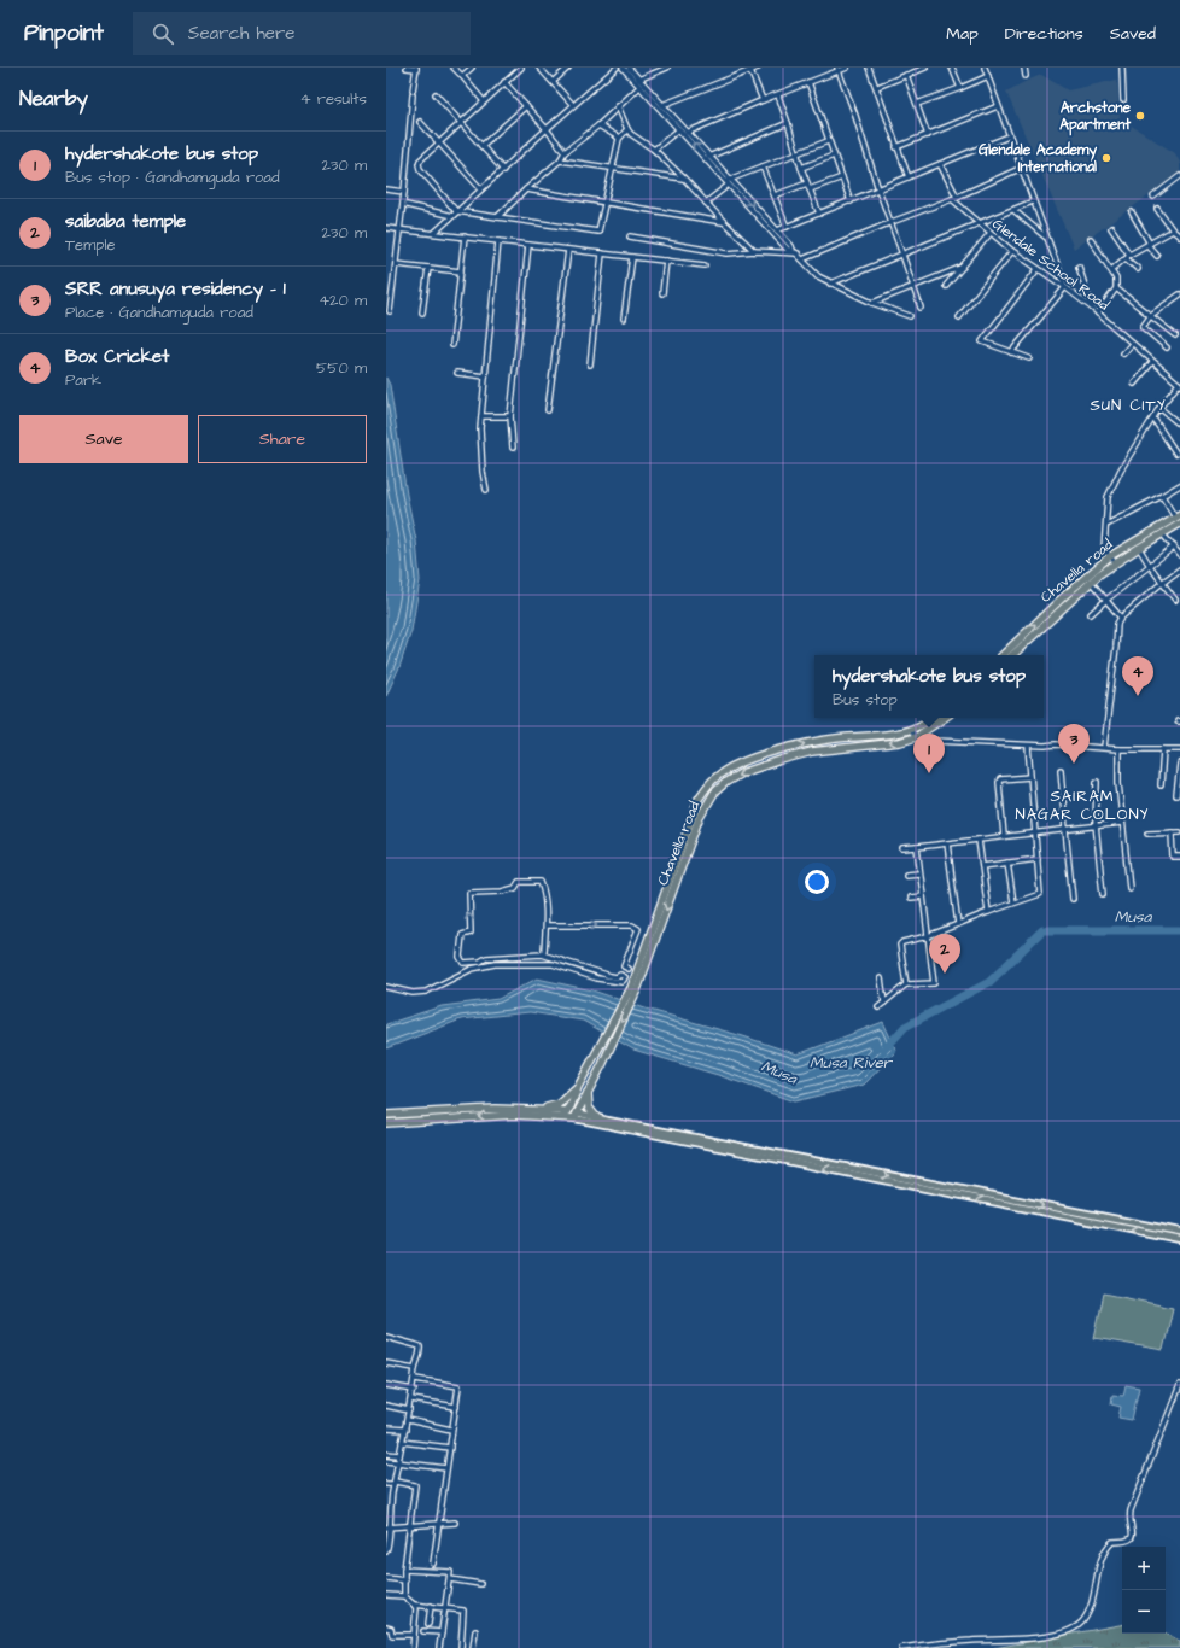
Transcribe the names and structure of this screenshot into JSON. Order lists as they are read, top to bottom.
{
  "streets": {
    "highway": ["Chavella road"],
    "street": ["Glendale School Road"]
  },
  "districts": ["SUN CITY", "SAIRAM NAGAR COLONY"],
  "water": ["Musa", "Musa River"],
  "places": ["Archstone Apartment", "Glendale Academy International"],
  "page": {
    "header": "Pinpoint",
    "search": "Search here",
    "nav": ["Map", "Directions", "Saved"],
    "heading": ["Nearby", "4 results"],
    "list": [
      {
        "mark": "1",
        "name": "hydershakote bus stop",
        "note": "Bus stop · Gandhamguda road",
        "value": "230 m"
      },
      {
        "mark": "2",
        "name": "saibaba temple",
        "note": "Temple",
        "value": "230 m"
      },
      {
        "mark": "3",
        "name": "SRR anusuya residency - 1",
        "note": "Place · Gandhamguda road",
        "value": "420 m"
      },
      {
        "mark": "4",
        "name": "Box Cricket",
        "note": "Park",
        "value": "550 m"
      }
    ],
    "buttons": ["Save", "Share"],
    "popup": ["hydershakote bus stop", "Bus stop"],
    "pins": [
      "4",
      "3",
      "1",
      "2"
    ],
    "map_buttons": ["+", "−"]
  }
}
